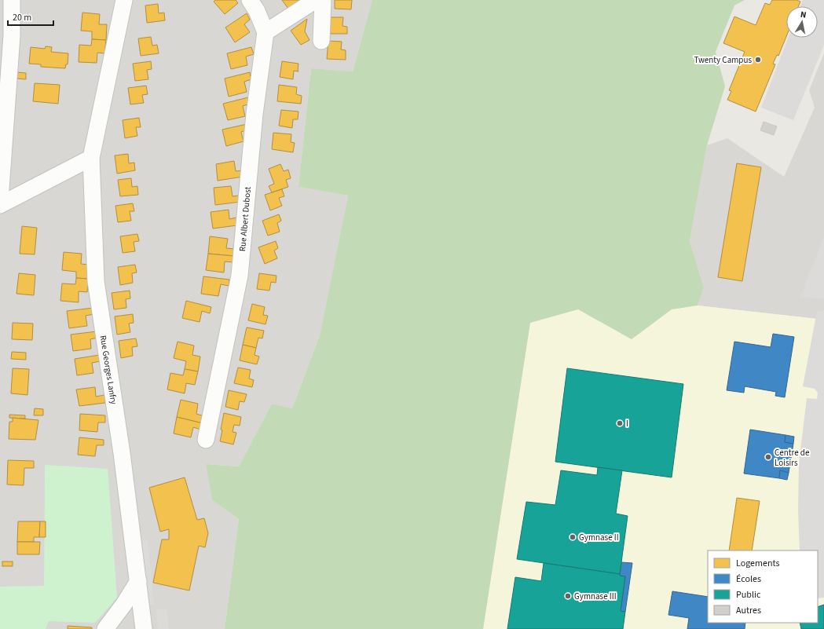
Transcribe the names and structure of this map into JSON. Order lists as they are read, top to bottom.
{
  "streets": {
    "street": ["Rue Albert Dubost", "Rue Georges Lanfry"]
  },
  "places": [
    "Twenty Campus",
    "I",
    "Centre de Loisirs",
    "Gymnase II",
    "Gymnase III"
  ],
  "legend": [
    "Logements",
    "Écoles",
    "Public",
    "Autres"
  ],
  "scale_bar": "20 m",
  "north": "top"
}
